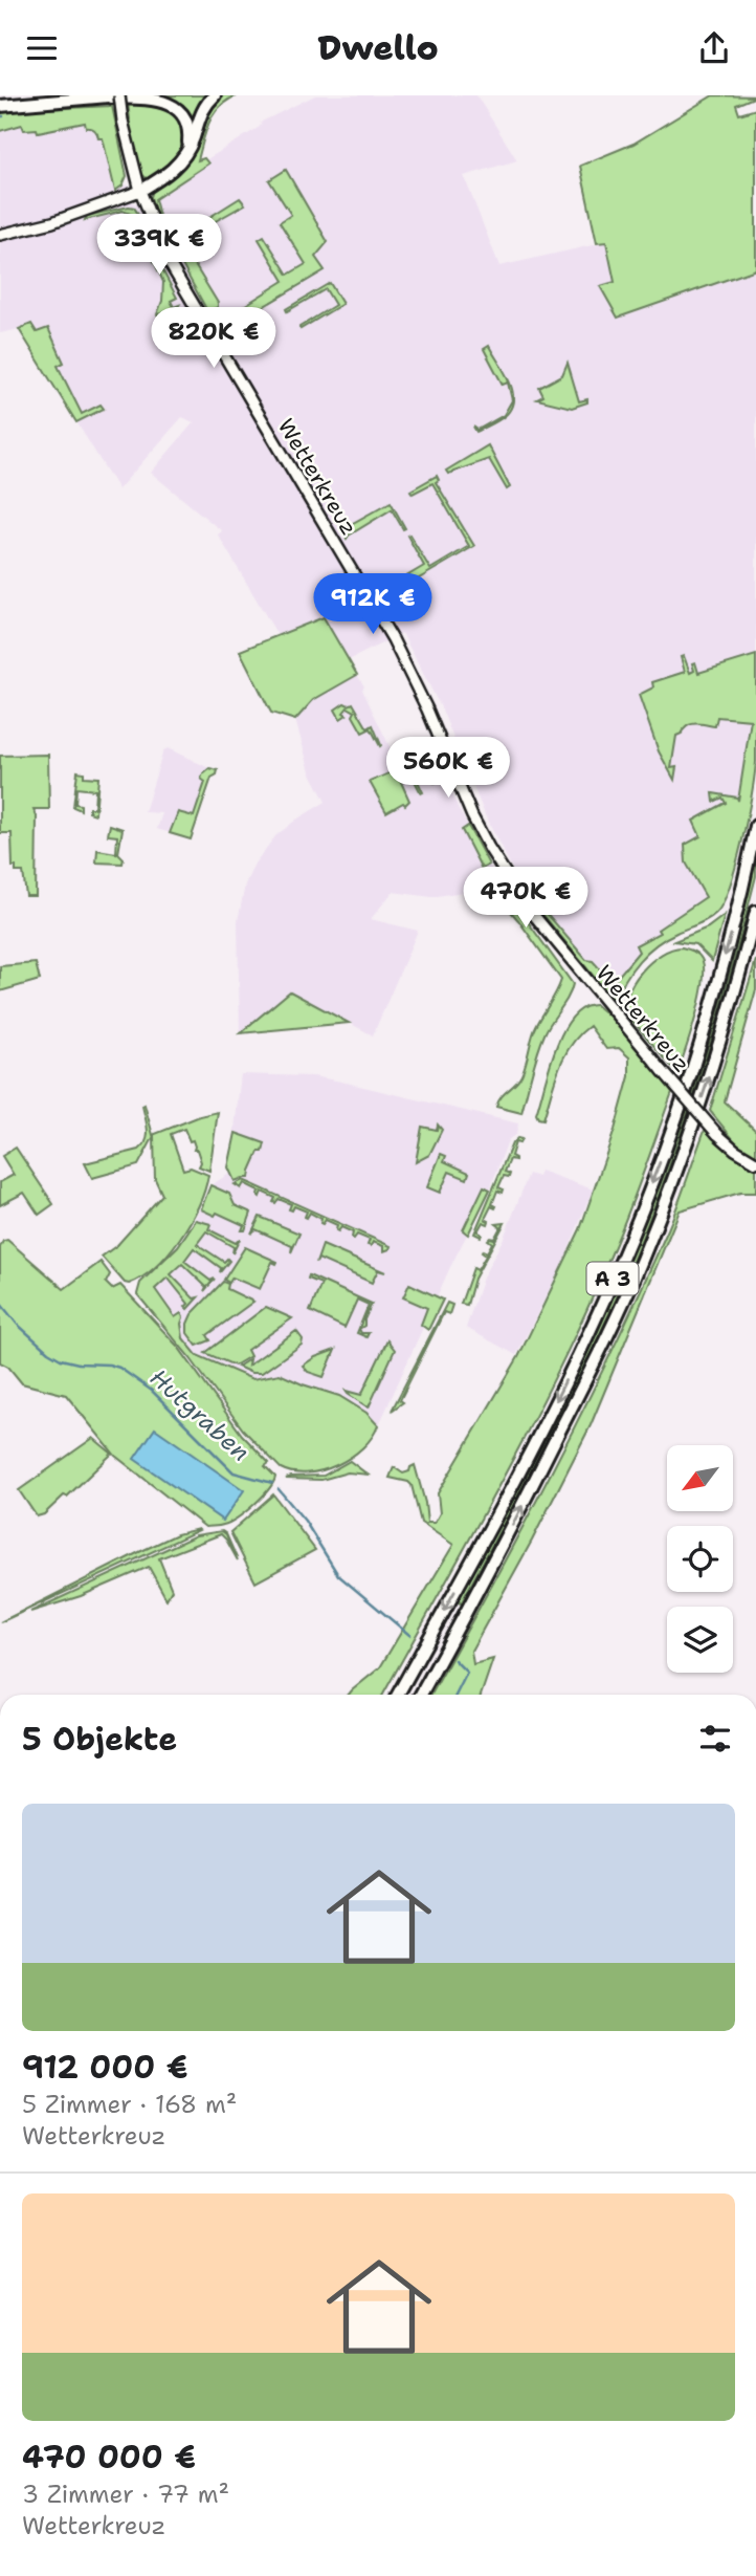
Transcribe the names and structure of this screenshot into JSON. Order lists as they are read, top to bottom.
{
  "streets": {
    "highway": ["A 3"],
    "street": ["Wetterkreuz"]
  },
  "water": ["Hutgraben"],
  "north": "bottom left",
  "page": {
    "header": "Dwello",
    "price": [
      "339K €",
      "820K €",
      "912K €",
      "560K €",
      "470K €"
    ],
    "heading": "5 Objekte",
    "list": [
      {
        "name": "912 000 €",
        "note": "5 Zimmer · 168 m² · Wetterkreuz"
      },
      {
        "name": "470 000 €",
        "note": "3 Zimmer · 77 m² · Wetterkreuz"
      }
    ]
  }
}
